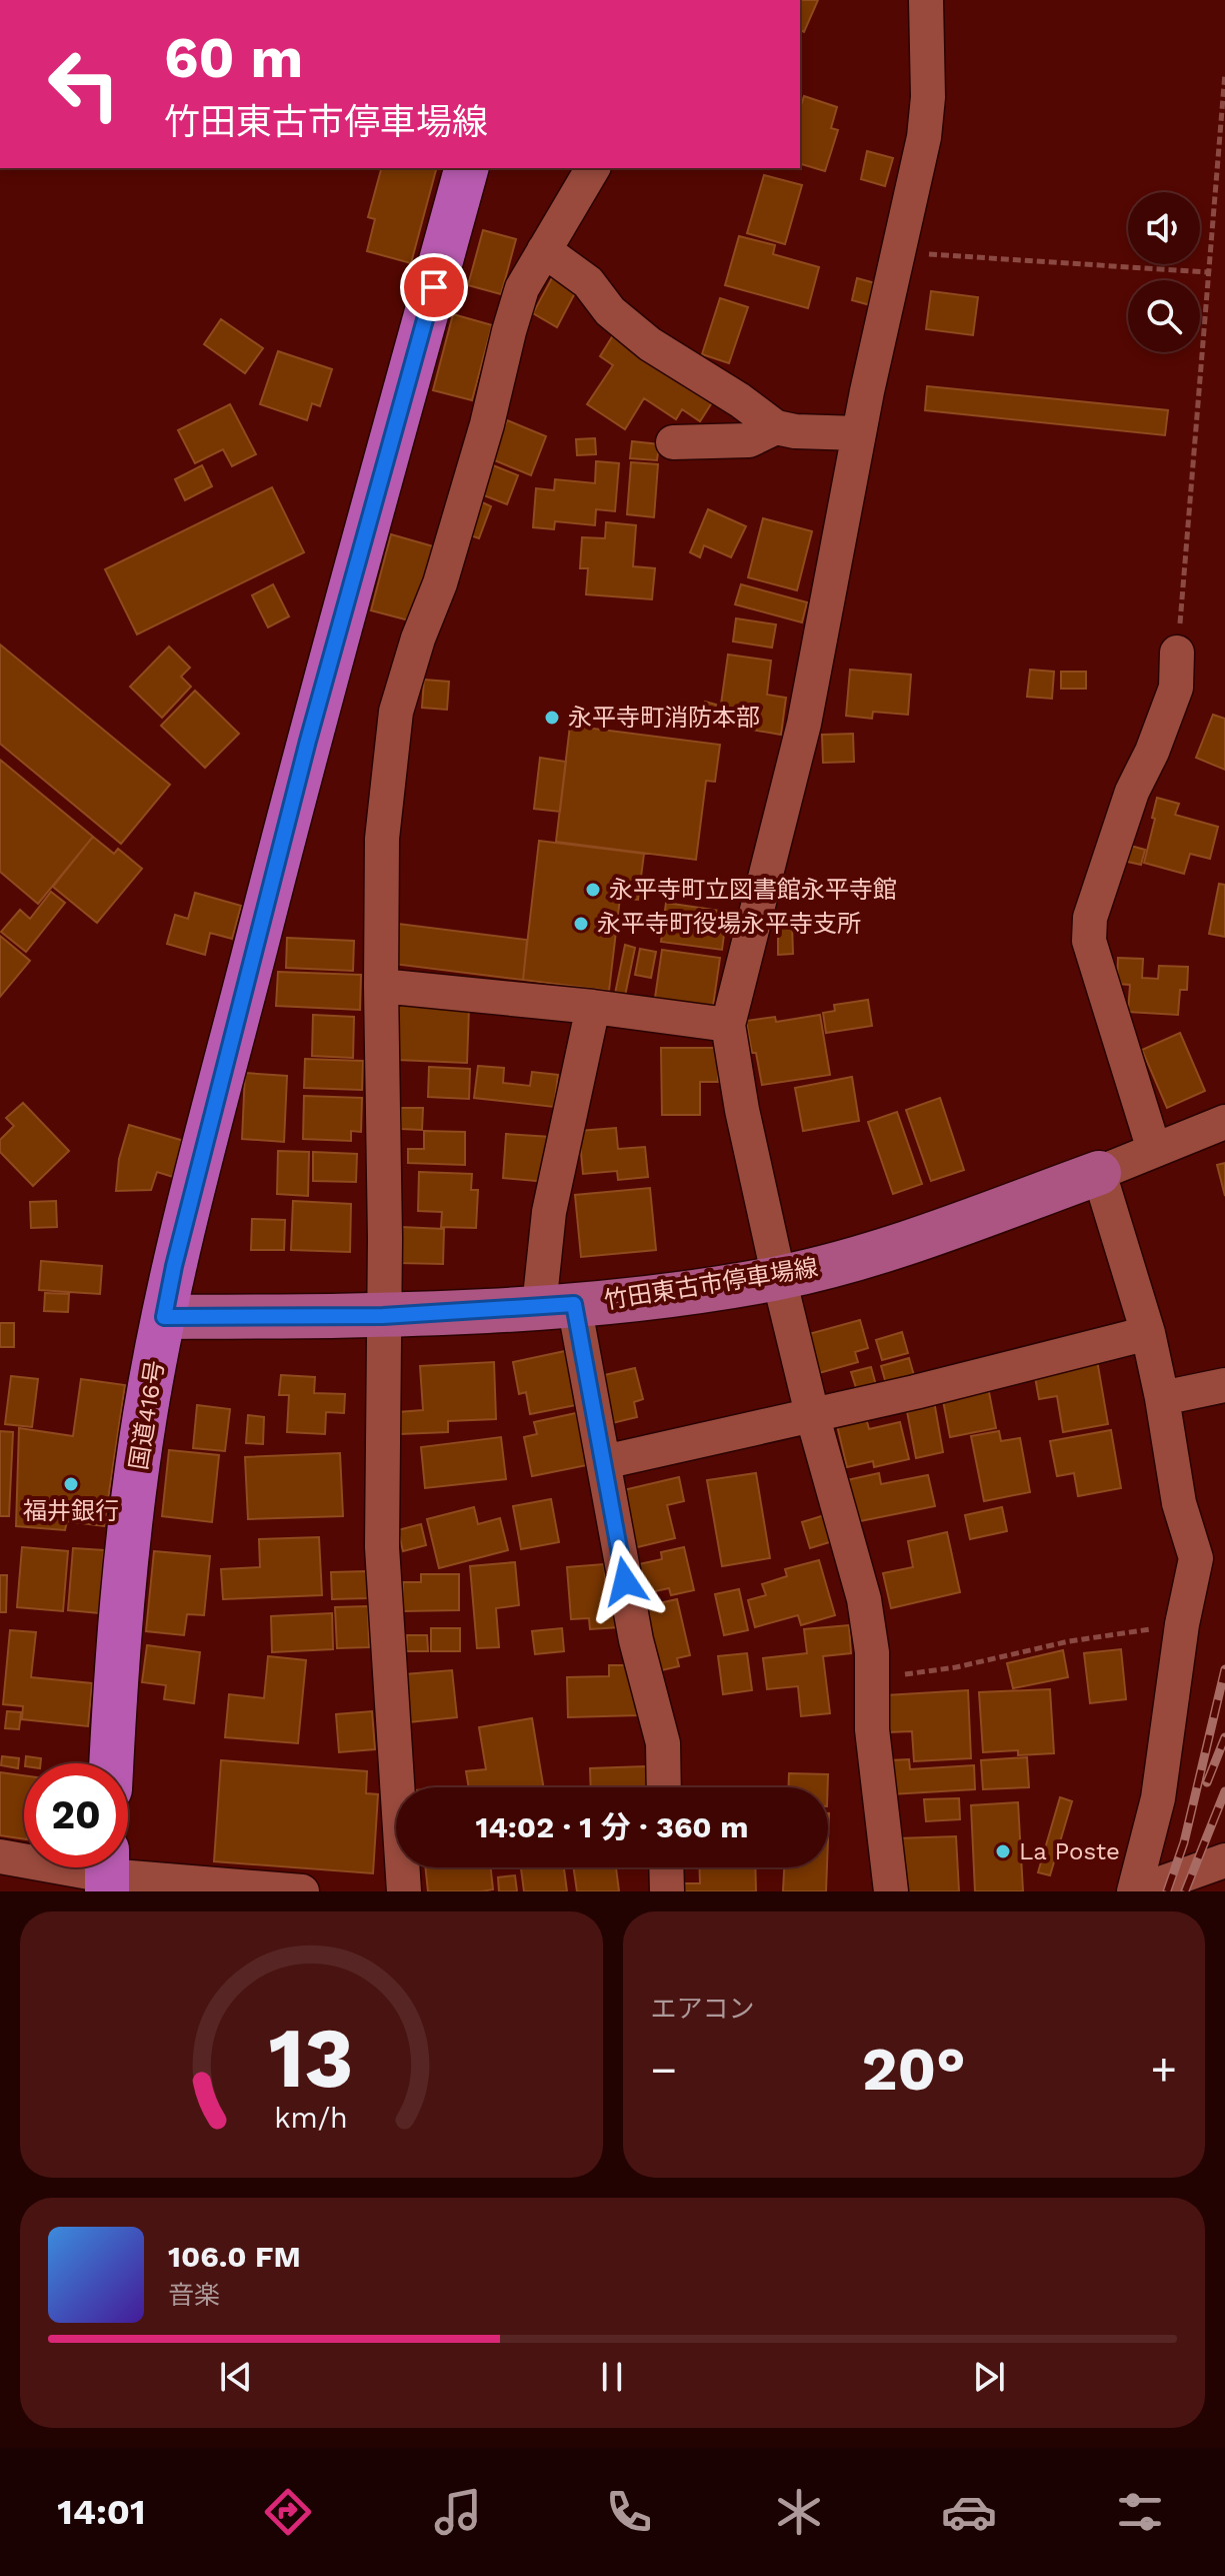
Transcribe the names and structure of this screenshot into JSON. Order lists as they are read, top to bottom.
{
  "streets": {
    "highway": ["国道416号"],
    "main road": ["竹田東古市停車場線"]
  },
  "crossings": [
    ["竹田東古市停車場線", "国道416号"]
  ],
  "places": [
    "永平寺町消防本部",
    "永平寺町立図書館永平寺館",
    "永平寺町役場永平寺支所",
    "福井銀行",
    "La Poste"
  ],
  "page": {
    "turn": ["60 m", "竹田東古市停車場線"],
    "limit": "20",
    "trip": "14:02 · 1 分 · 360 m",
    "tile": "エアコン",
    "heat": ["−", "20°", "+"],
    "song": ["106.0 FM", "音楽"],
    "tabs": "14:01",
    "gauge": ["13", "km/h"]
  }
}
